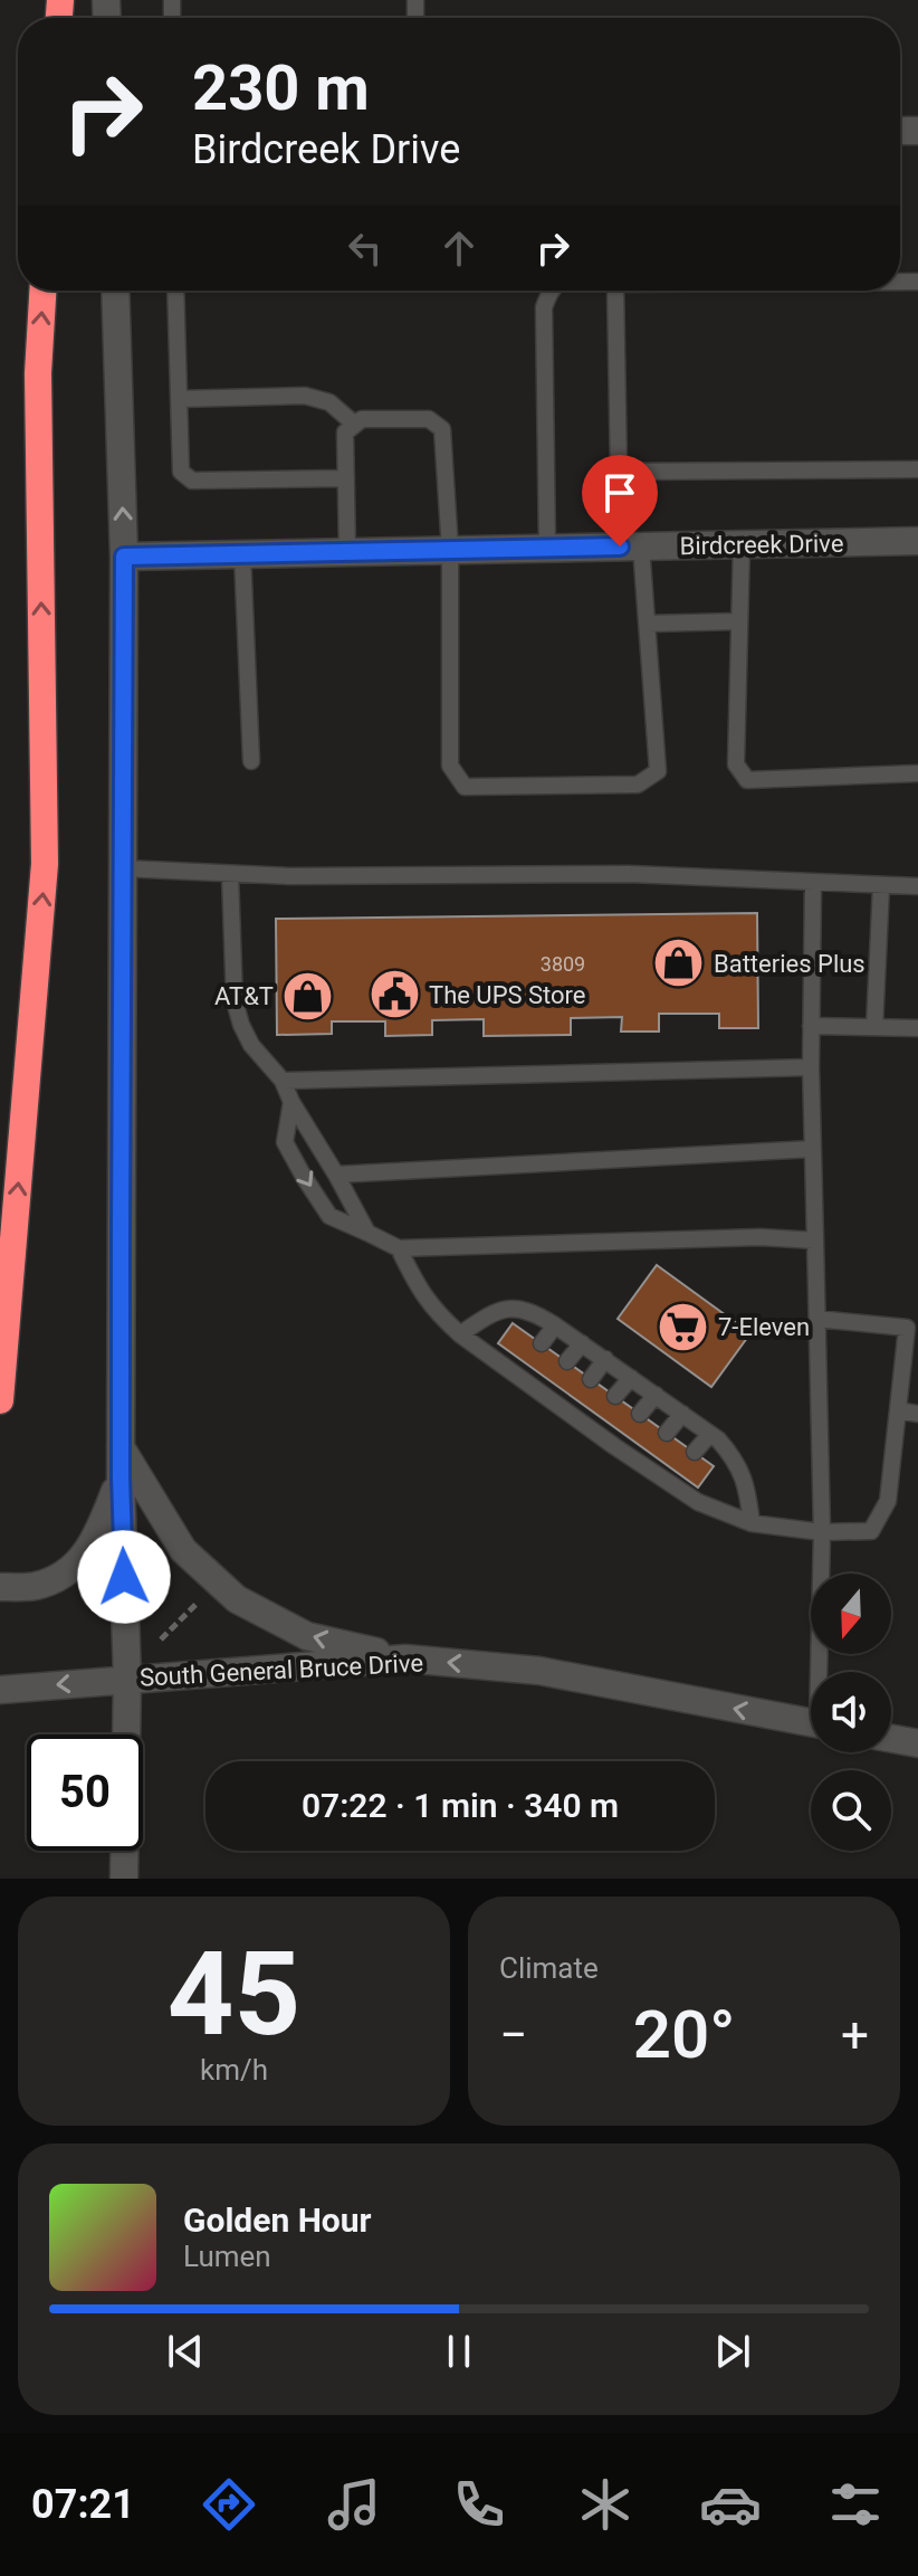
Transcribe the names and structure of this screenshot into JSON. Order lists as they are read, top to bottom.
{
  "streets": {
    "main road": ["Birdcreek Drive", "South General Bruce Drive"]
  },
  "one_way": ["South General Bruce Drive"],
  "places": {
    "shop": ["Batteries Plus", "AT&T"],
    "public building": ["The UPS Store"],
    "supermarket": ["7-Eleven"]
  },
  "house_numbers": ["3809"],
  "north": "bottom",
  "page": {
    "turn": ["230 m", "Birdcreek Drive"],
    "limit": "50",
    "trip": "07:22 · 1 min · 340 m",
    "tile": [
      ["45", "km/h"],
      "Climate"
    ],
    "heat": ["−", "20°", "+"],
    "song": ["Golden Hour", "Lumen"],
    "tabs": "07:21"
  }
}
